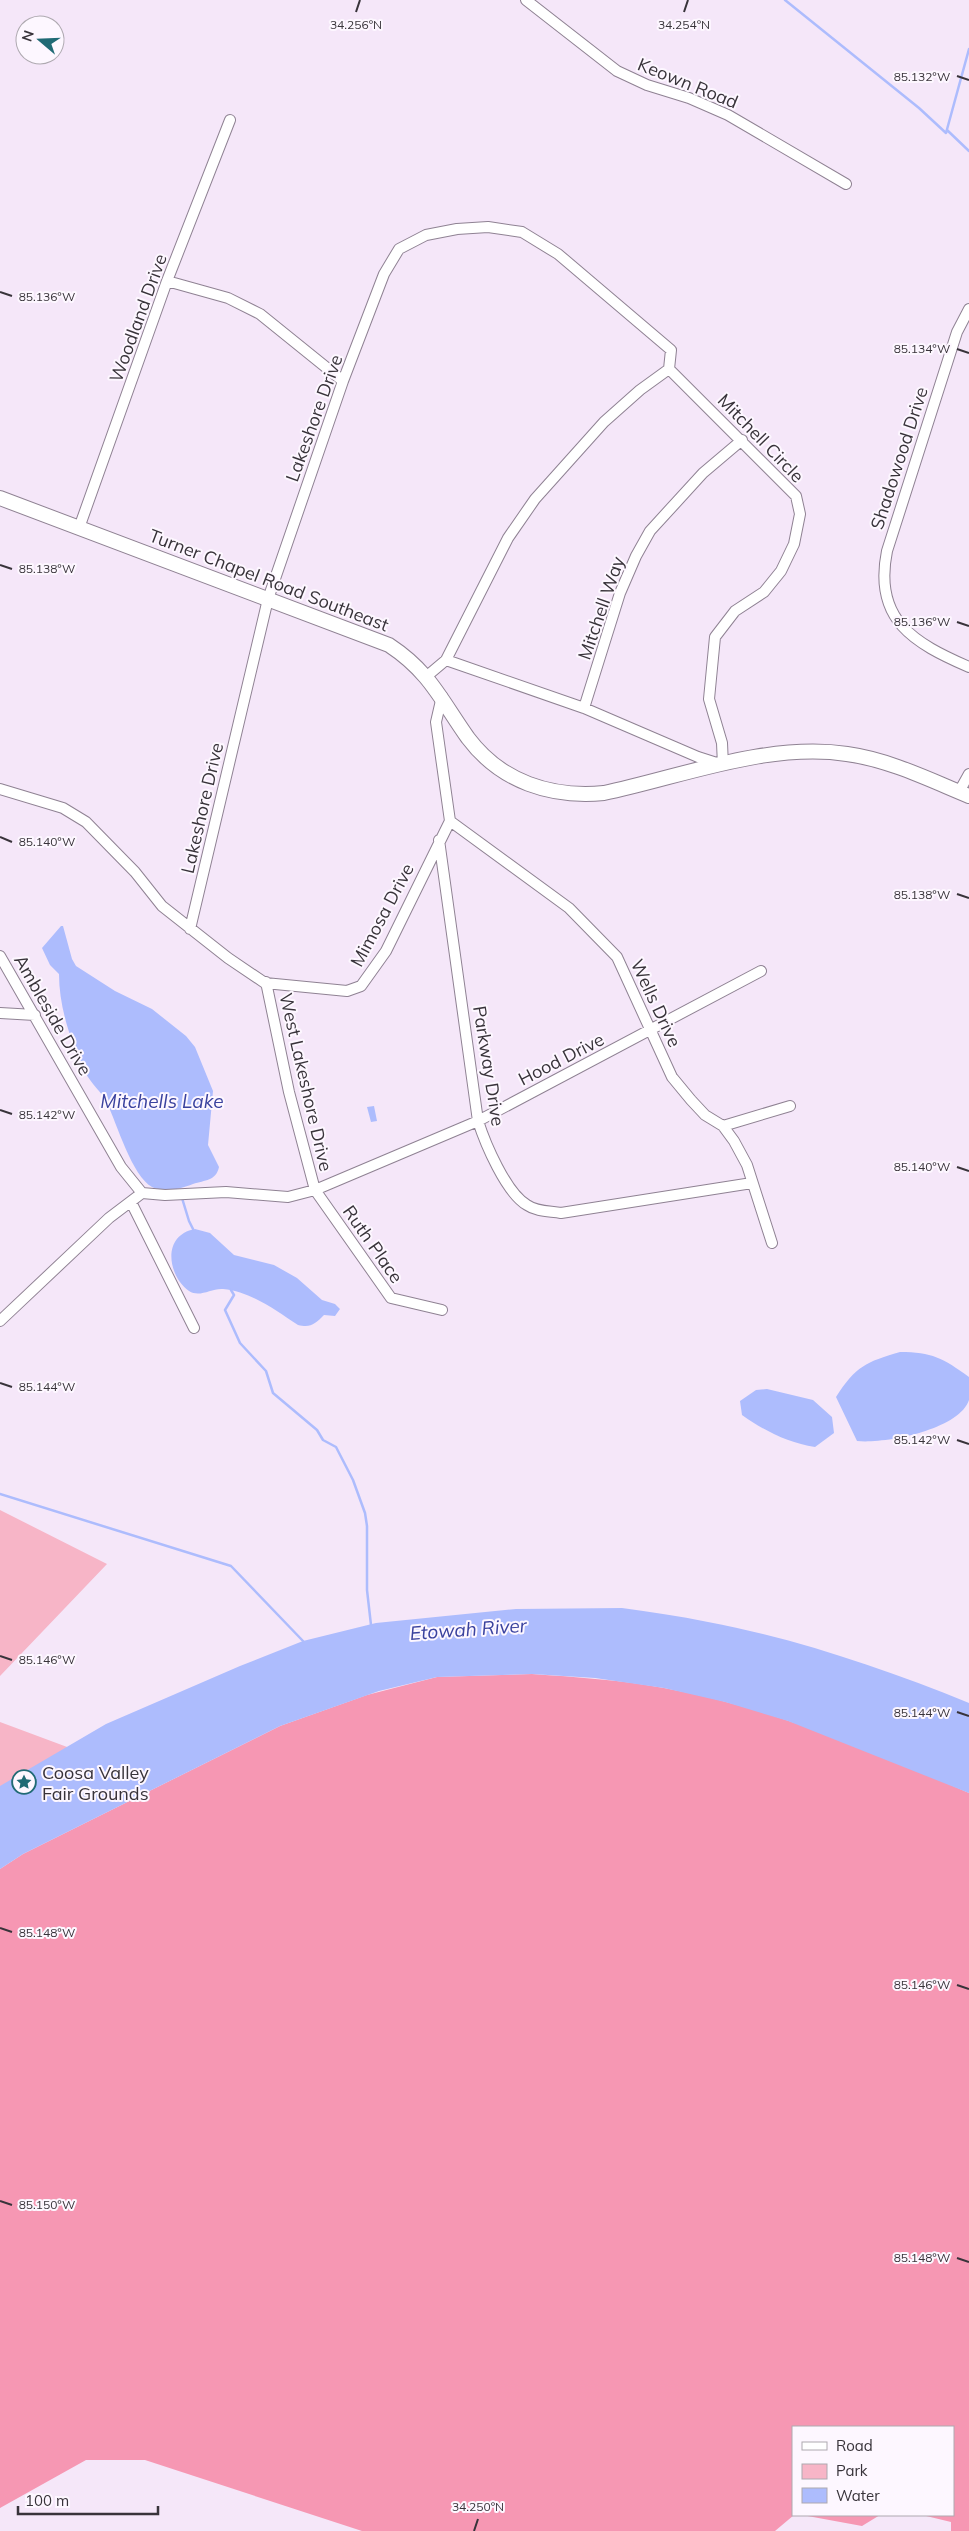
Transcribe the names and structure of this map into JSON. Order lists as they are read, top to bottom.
{
  "streets": {
    "street": [
      "Keown Road",
      "Woodland Drive",
      "Lakeshore Drive",
      "Mitchell Circle",
      "Shadowood Drive",
      "Turner Chapel Road Southeast",
      "Mitchell Way",
      "Mimosa Drive",
      "Wells Drive",
      "Ambleside Drive",
      "Hood Drive",
      "Parkway Drive",
      "West Lakeshore Drive",
      "Ruth Place"
    ]
  },
  "crossings": [
    ["Woodland Drive", "Turner Chapel Road Southeast"],
    ["Lakeshore Drive", "Mitchell Circle"],
    ["Lakeshore Drive", "Turner Chapel Road Southeast"],
    ["Lakeshore Drive", "Mimosa Drive"],
    ["Mitchell Circle", "Turner Chapel Road Southeast"],
    ["Mitchell Circle", "Mitchell Way"],
    ["Mimosa Drive", "Wells Drive"],
    ["Mimosa Drive", "Parkway Drive"],
    ["Mimosa Drive", "West Lakeshore Drive"],
    ["Wells Drive", "Hood Drive"],
    ["Wells Drive", "Parkway Drive"],
    ["Hood Drive", "Parkway Drive"],
    ["Hood Drive", "West Lakeshore Drive"],
    ["Hood Drive", "Ruth Place"],
    ["West Lakeshore Drive", "Ruth Place"]
  ],
  "water": ["Mitchells Lake", "Etowah River"],
  "places": {
    "place": ["Coosa Valley Fair Grounds"]
  },
  "legend": ["Road", "Park", "Water"],
  "scale_bar": "100 m",
  "north": "left",
  "coordinates": [
    "34.256°N",
    "34.254°N",
    "85.132°W",
    "85.136°W",
    "85.134°W",
    "85.138°W",
    "85.140°W",
    "85.142°W",
    "85.144°W",
    "85.146°W",
    "85.148°W",
    "85.150°W",
    "34.250°N"
  ]
}
